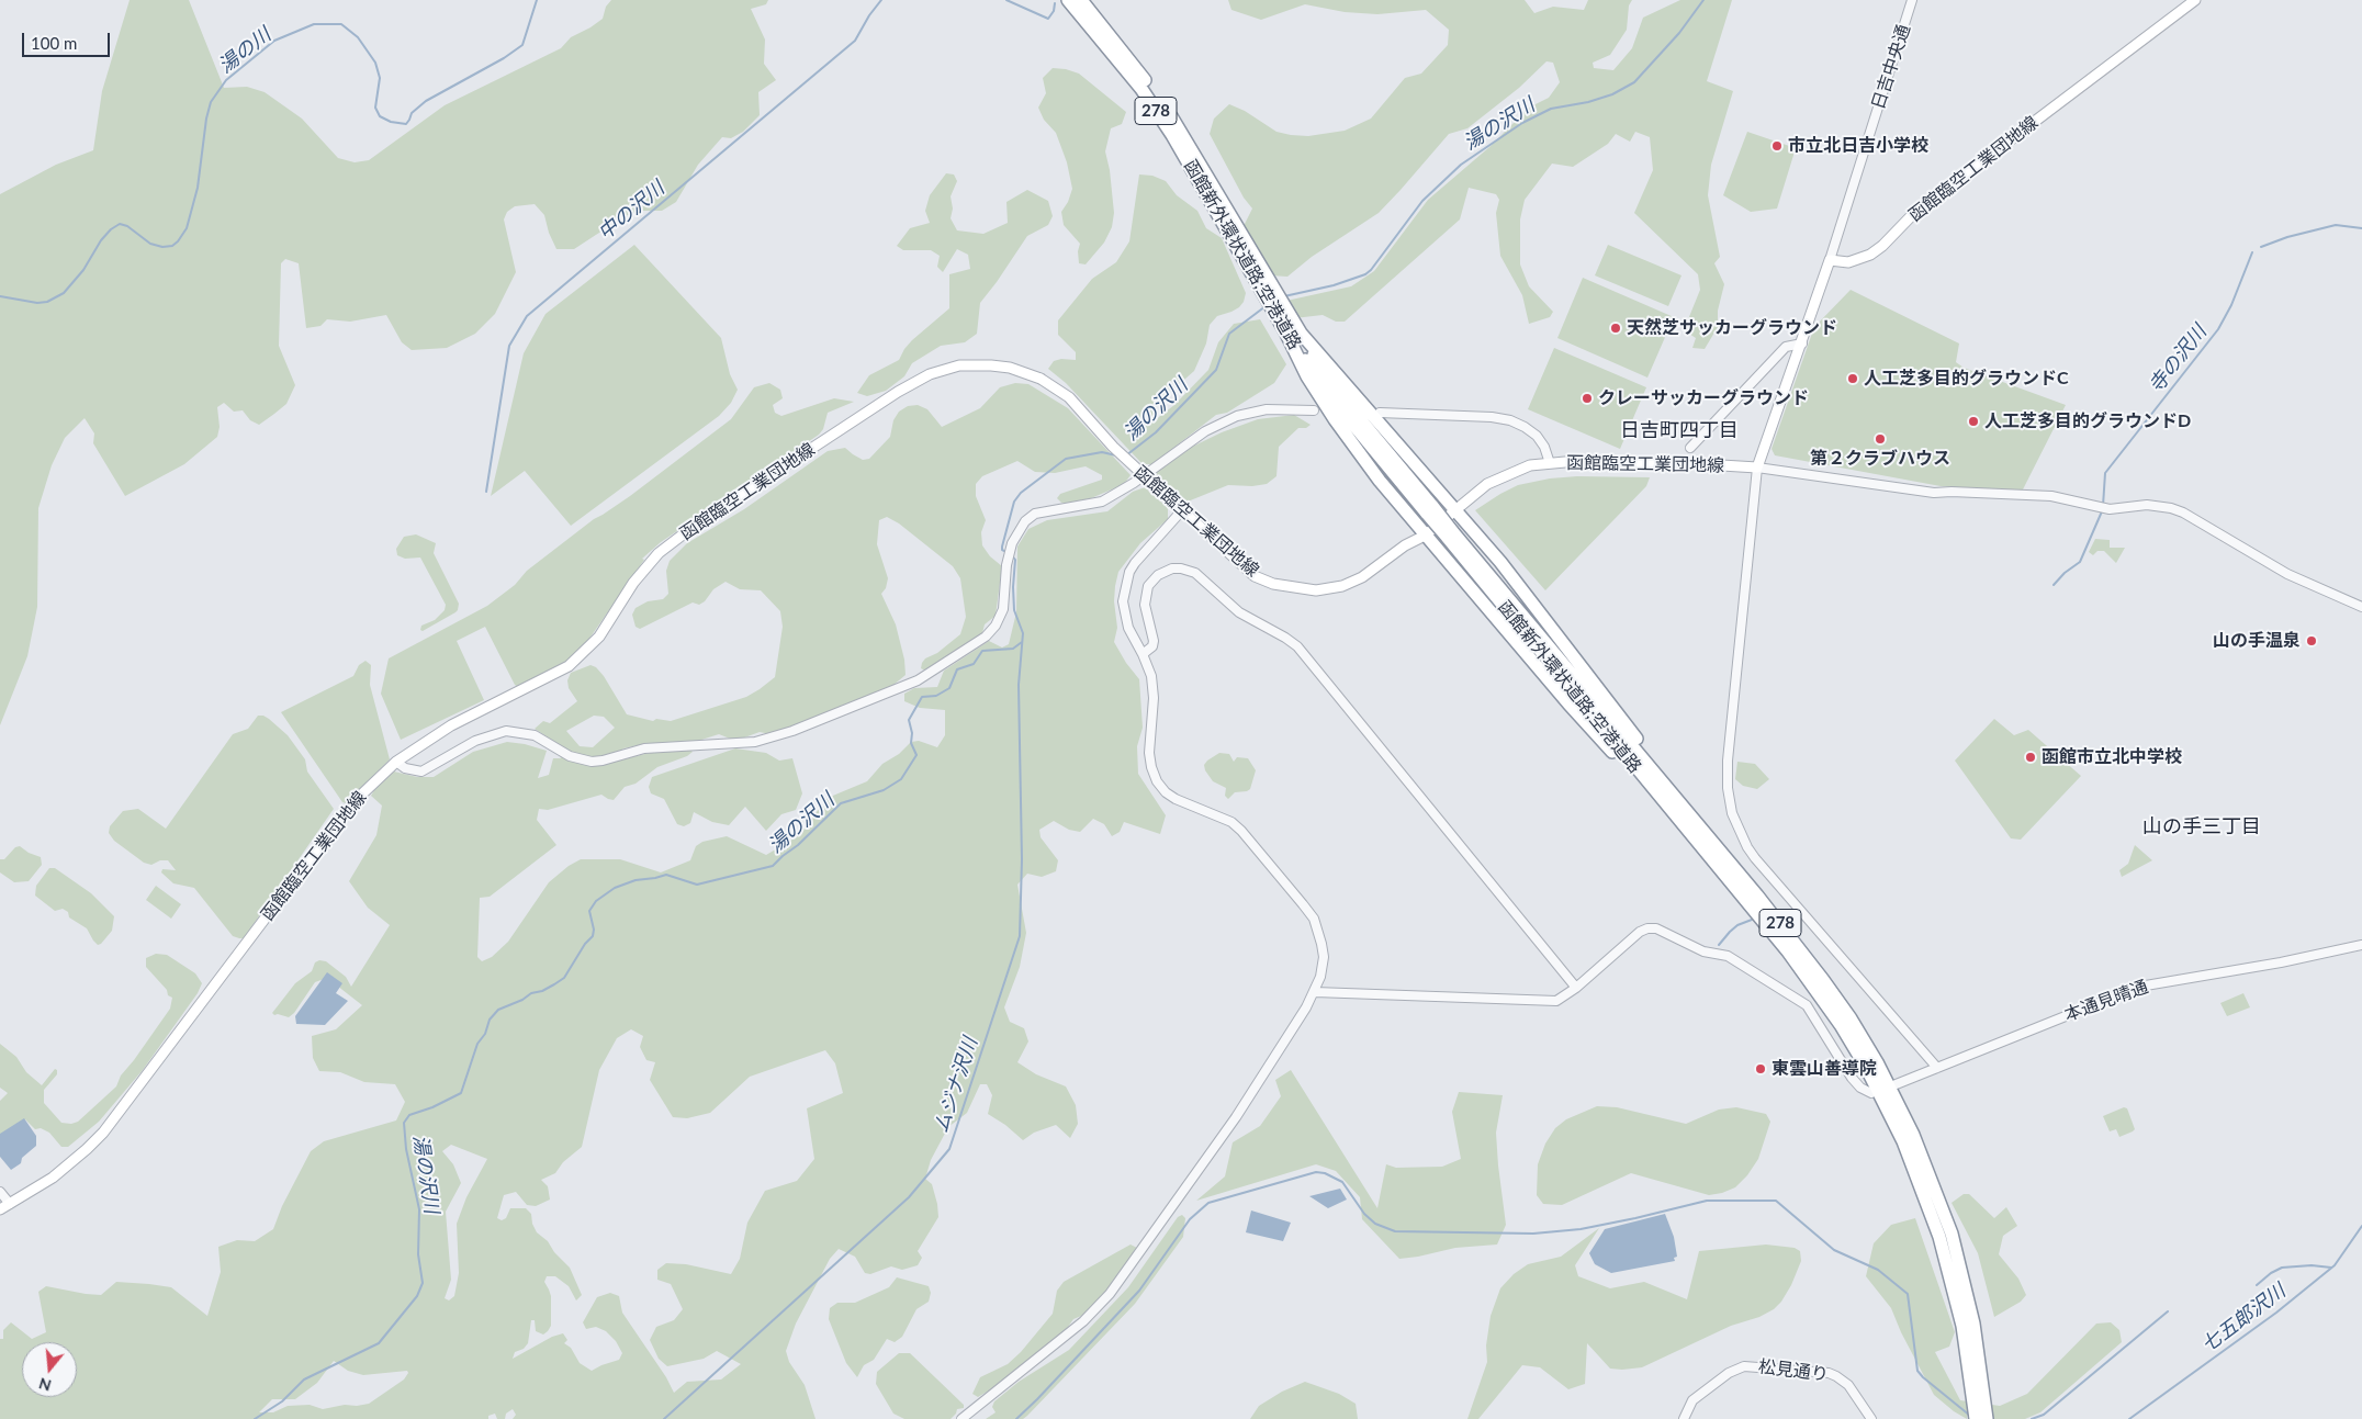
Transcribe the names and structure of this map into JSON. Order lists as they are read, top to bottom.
{
  "streets": {
    "highway": ["278", "函館新外環状道路;空港道路"],
    "main road": ["函館臨空工業団地線"],
    "street": ["日吉中央通", "本通見晴通", "松見通り"]
  },
  "crossings": [
    ["日吉中央通", "函館臨空工業団地線"]
  ],
  "districts": ["日吉町四丁目", "山の手三丁目"],
  "water": [
    "湯の川",
    "湯の沢川",
    "中の沢川",
    "寺の沢川",
    "ムジナ沢川",
    "七五郎沢川"
  ],
  "places": [
    "市立北日吉小学校",
    "天然芝サッカーグラウンド",
    "人工芝多目的グラウンドC",
    "クレーサッカーグラウンド",
    "人工芝多目的グラウンドD",
    "第２クラブハウス",
    "山の手温泉",
    "函館市立北中学校",
    "東雲山善導院"
  ],
  "scale_bar": "100 m",
  "north": "bottom"
}
